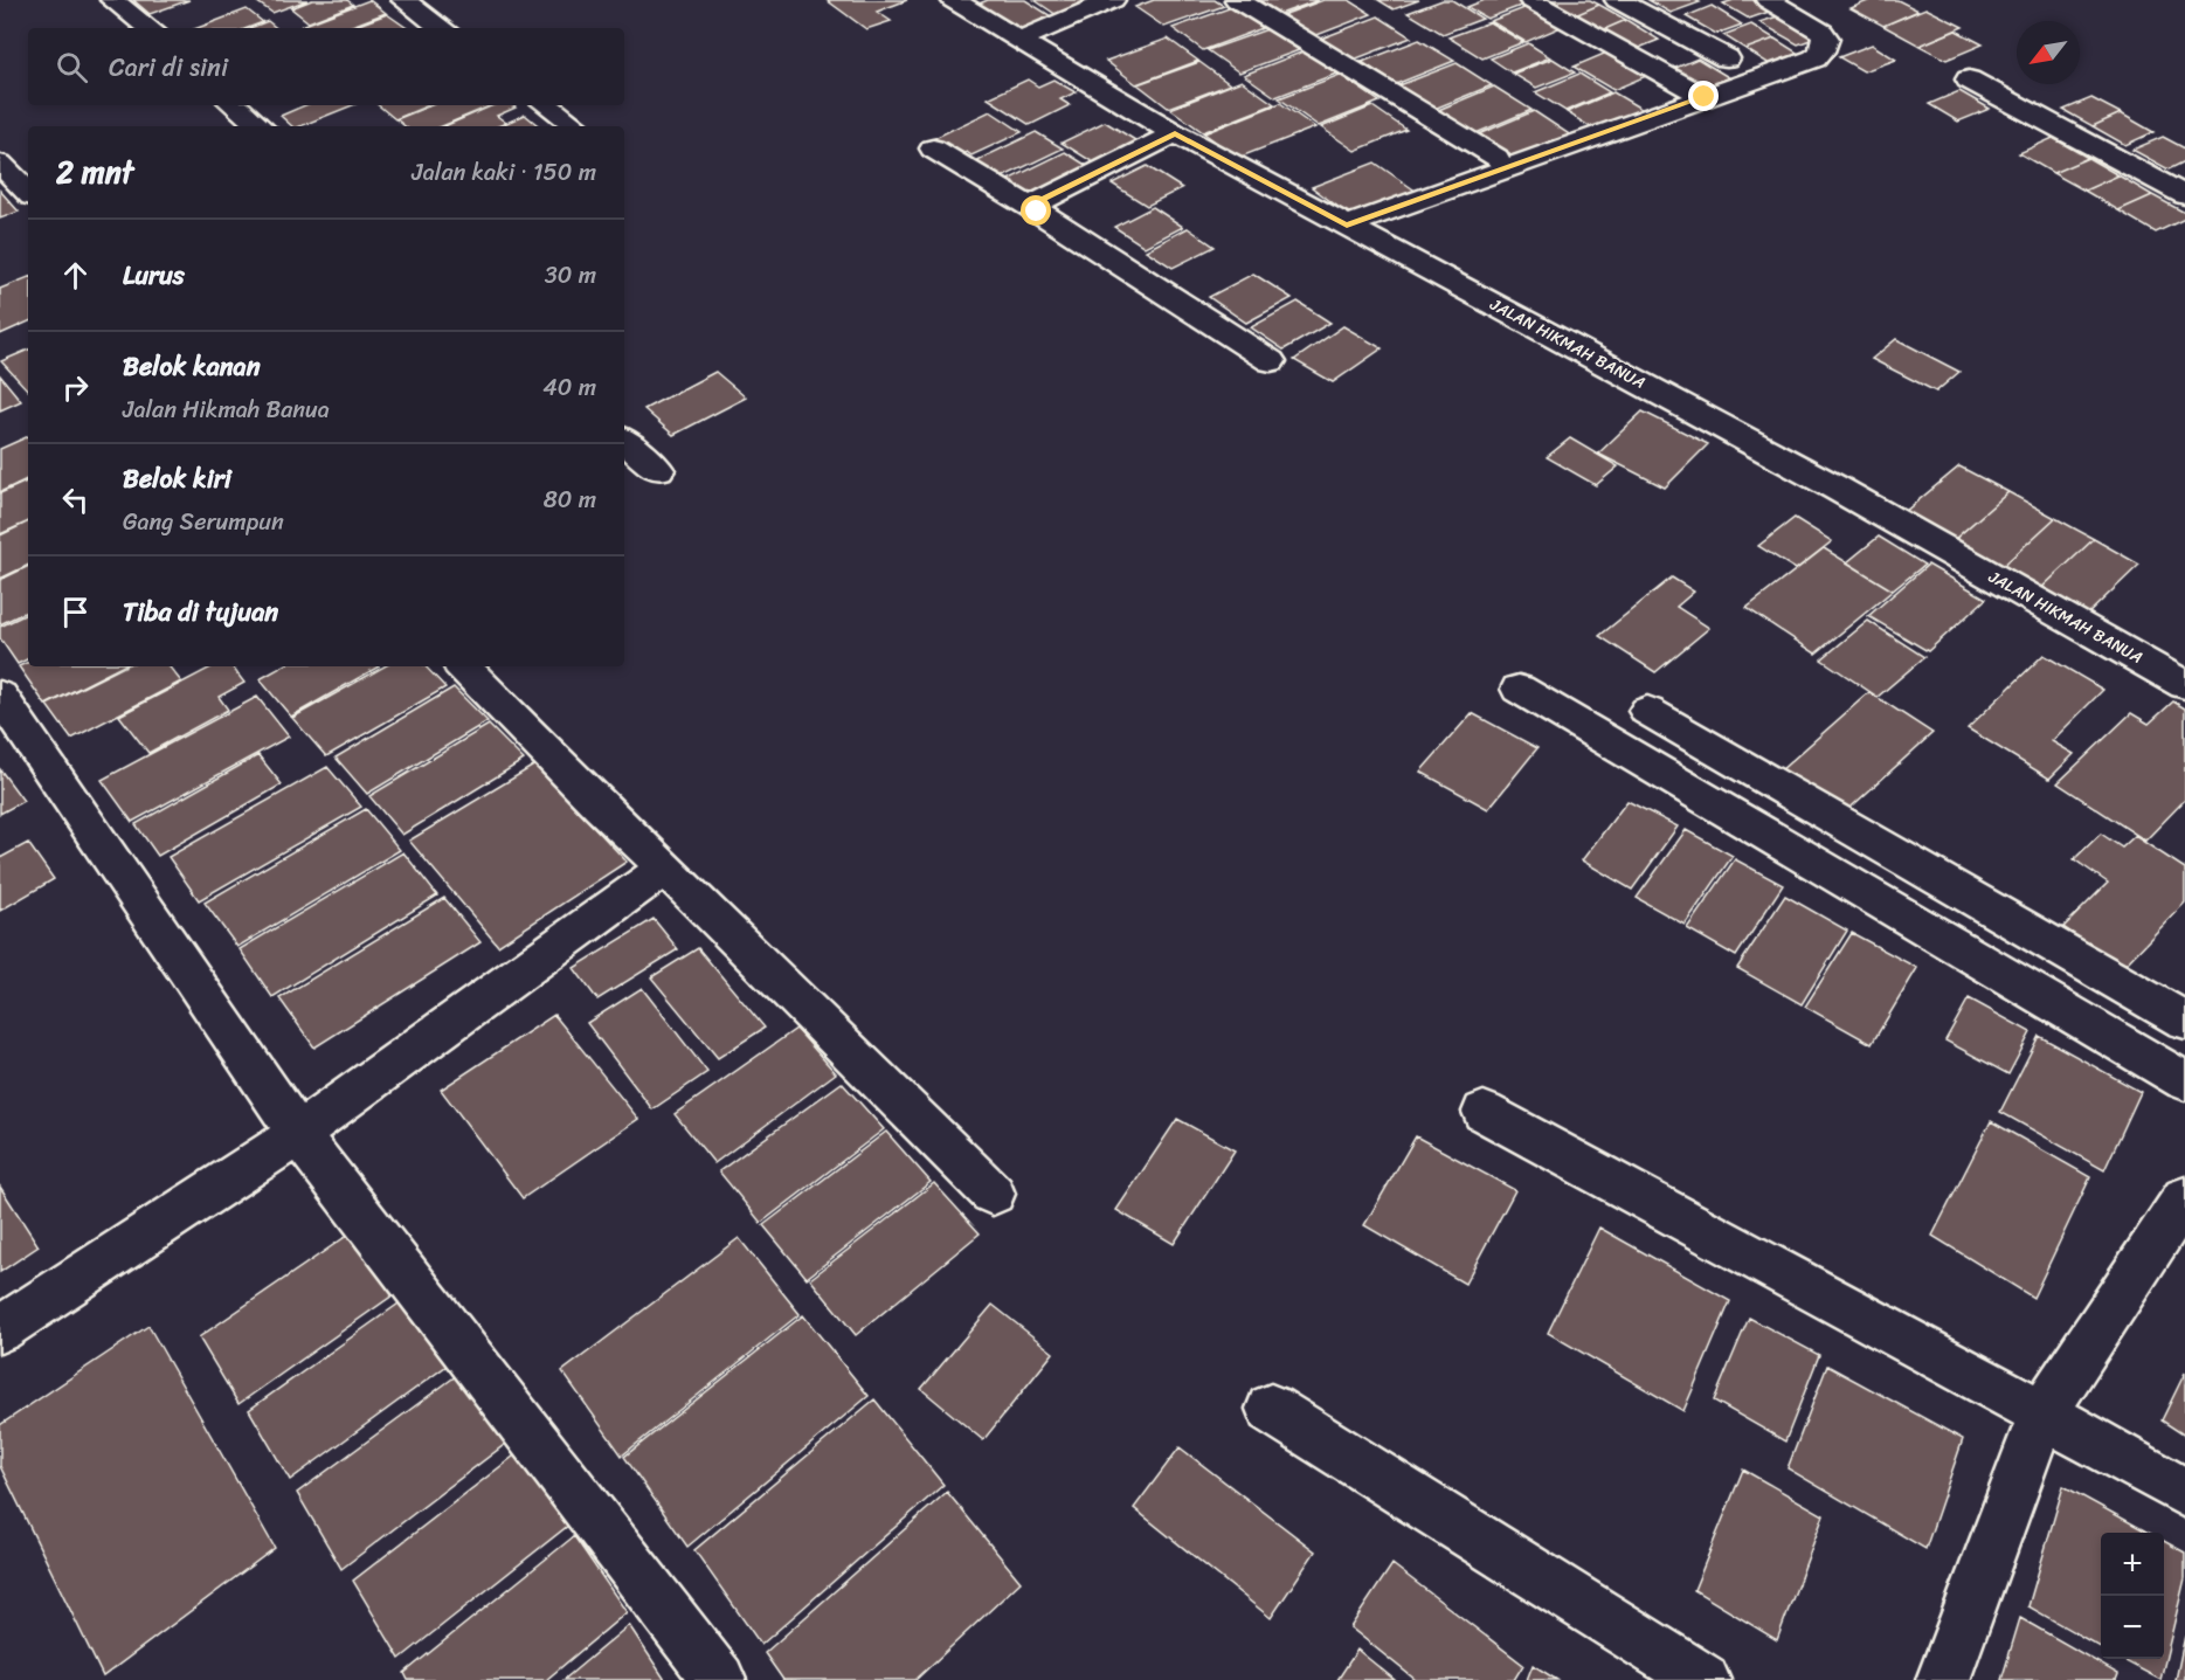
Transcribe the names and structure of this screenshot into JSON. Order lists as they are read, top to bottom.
{
  "streets": {
    "street": ["JALAN HIKMAH BANUA"]
  },
  "north": "bottom left",
  "page": {
    "search": "Cari di sini",
    "heading": ["2 mnt", "Jalan kaki · 150 m"],
    "list": [
      ["Lurus", "30 m"],
      ["Belok kanan", "Jalan Hikmah Banua", "40 m"],
      ["Belok kiri", "Gang Serumpun", "80 m"],
      "Tiba di tujuan"
    ],
    "map_buttons": ["+", "−"]
  }
}
